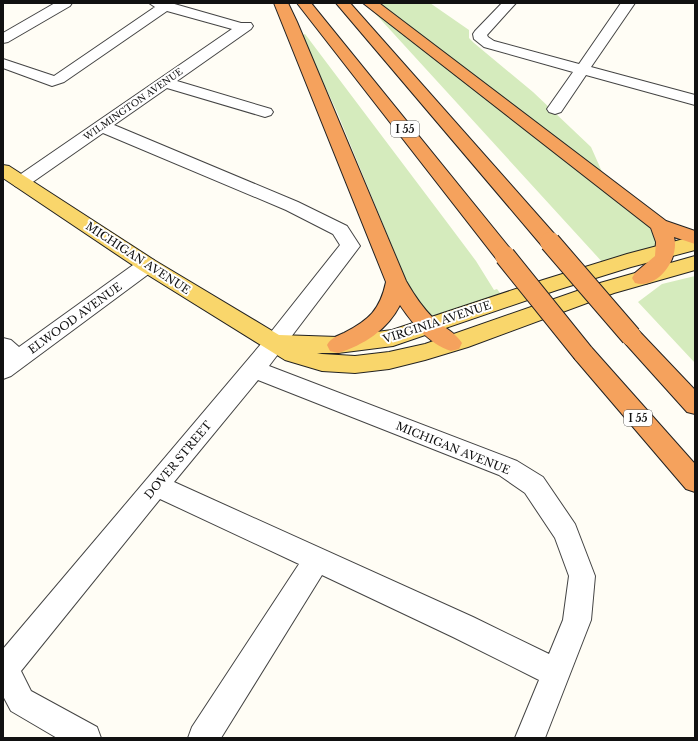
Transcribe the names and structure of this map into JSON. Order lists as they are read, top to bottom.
{
  "streets": {
    "highway": ["I 55"],
    "main road": ["MICHIGAN AVENUE", "VIRGINIA AVENUE"],
    "street": ["WILMINGTON AVENUE", "ELWOOD AVENUE", "DOVER STREET"]
  },
  "crossings": [
    ["WILMINGTON AVENUE", "MICHIGAN AVENUE"],
    ["WILMINGTON AVENUE", "DOVER STREET"],
    ["MICHIGAN AVENUE", "ELWOOD AVENUE"],
    ["MICHIGAN AVENUE", "VIRGINIA AVENUE"],
    ["MICHIGAN AVENUE", "DOVER STREET"],
    ["VIRGINIA AVENUE", "DOVER STREET"]
  ]
}
